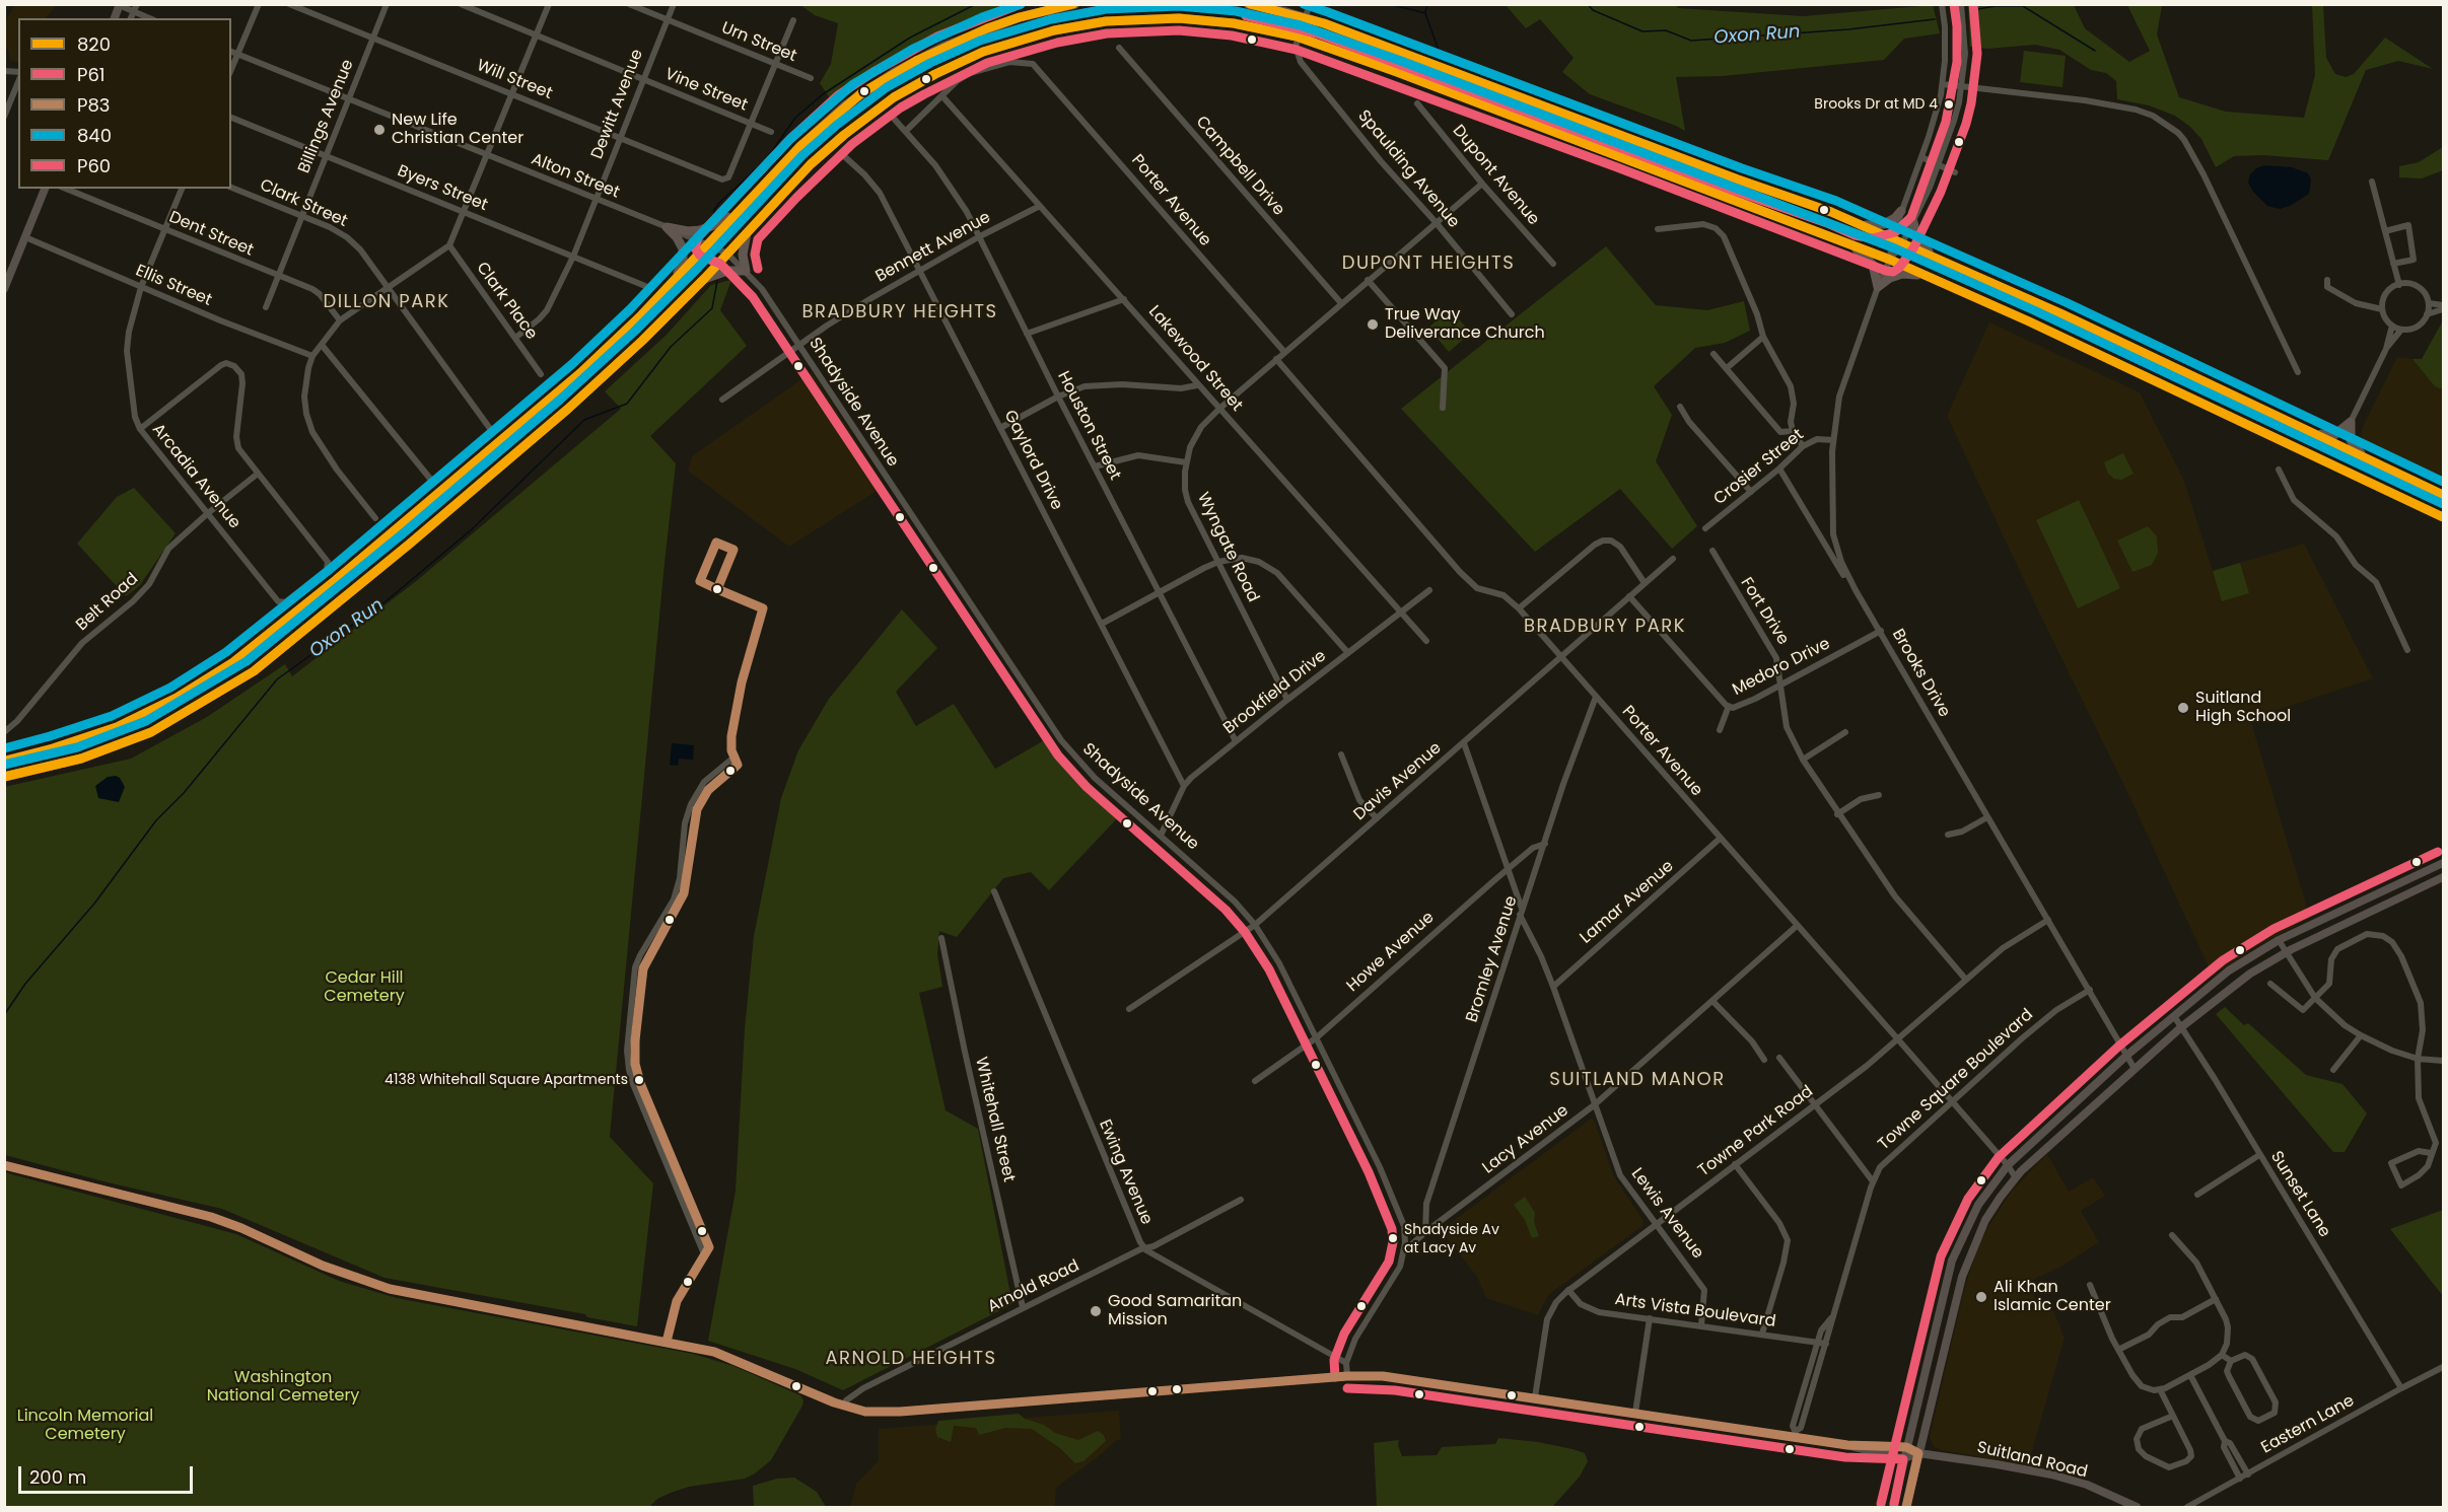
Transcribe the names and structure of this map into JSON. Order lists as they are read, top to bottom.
{
  "streets": {
    "main road": ["Suitland Road"],
    "street": [
      "Urn Street",
      "Will Street",
      "Vine Street",
      "Dewitt Avenue",
      "Billings Avenue",
      "Campbell Drive",
      "Spaulding Avenue",
      "Dupont Avenue",
      "Alton Street",
      "Byers Street",
      "Porter Avenue",
      "Clark Street",
      "Dent Street",
      "Bennett Avenue",
      "Ellis Street",
      "Clark Place",
      "Lakewood Street",
      "Shadyside Avenue",
      "Houston Street",
      "Gaylord Drive",
      "Crosier Street",
      "Arcadia Avenue",
      "Wyngate Road",
      "Belt Road",
      "Fort Drive",
      "Medoro Drive",
      "Brooks Drive",
      "Brookfield Drive",
      "Davis Avenue",
      "Lamar Avenue",
      "Howe Avenue",
      "Bromley Avenue",
      "Towne Square Boulevard",
      "Whitehall Street",
      "Towne Park Road",
      "Lacy Avenue",
      "Ewing Avenue",
      "Sunset Lane",
      "Lewis Avenue",
      "Arnold Road",
      "Arts Vista Boulevard",
      "Eastern Lane"
    ]
  },
  "crossings": [
    ["Urn Street", "Dewitt Avenue"],
    ["Will Street", "Vine Street"],
    ["Will Street", "Dewitt Avenue"],
    ["Will Street", "Billings Avenue"],
    ["Vine Street", "Dewitt Avenue"],
    ["Dewitt Avenue", "Alton Street"],
    ["Dewitt Avenue", "Byers Street"],
    ["Dewitt Avenue", "Clark Place"],
    ["Billings Avenue", "Alton Street"],
    ["Billings Avenue", "Byers Street"],
    ["Billings Avenue", "Clark Street"],
    ["Billings Avenue", "Dent Street"],
    ["Campbell Drive", "Wyngate Road"],
    ["Spaulding Avenue", "Wyngate Road"],
    ["Dupont Avenue", "Wyngate Road"],
    ["Alton Street", "Shadyside Avenue"],
    ["Porter Avenue", "Lakewood Street"],
    ["Porter Avenue", "Wyngate Road"],
    ["Porter Avenue", "Davis Avenue"],
    ["Porter Avenue", "Lamar Avenue"],
    ["Porter Avenue", "Bromley Avenue"],
    ["Porter Avenue", "Towne Square Boulevard"],
    ["Porter Avenue", "Towne Park Road"],
    ["Porter Avenue", "Lacy Avenue"],
    ["Dent Street", "Arcadia Avenue"],
    ["Bennett Avenue", "Lakewood Street"],
    ["Bennett Avenue", "Shadyside Avenue"],
    ["Bennett Avenue", "Houston Street"],
    ["Bennett Avenue", "Gaylord Drive"],
    ["Ellis Street", "Arcadia Avenue"],
    ["Lakewood Street", "Wyngate Road"],
    ["Lakewood Street", "Brookfield Drive"],
    ["Shadyside Avenue", "Brookfield Drive"],
    ["Shadyside Avenue", "Davis Avenue"],
    ["Shadyside Avenue", "Howe Avenue"],
    ["Shadyside Avenue", "Lacy Avenue"],
    ["Shadyside Avenue", "Ewing Avenue"],
    ["Shadyside Avenue", "Suitland Road"],
    ["Houston Street", "Brookfield Drive"],
    ["Gaylord Drive", "Brookfield Drive"],
    ["Crosier Street", "Brooks Drive"],
    ["Arcadia Avenue", "Belt Road"],
    ["Wyngate Road", "Brookfield Drive"],
    ["Fort Drive", "Medoro Drive"],
    ["Fort Drive", "Towne Park Road"],
    ["Medoro Drive", "Brooks Drive"],
    ["Medoro Drive", "Davis Avenue"],
    ["Brooks Drive", "Towne Square Boulevard"],
    ["Brooks Drive", "Towne Park Road"],
    ["Davis Avenue", "Lewis Avenue"],
    ["Lamar Avenue", "Lewis Avenue"],
    ["Howe Avenue", "Bromley Avenue"],
    ["Howe Avenue", "Lewis Avenue"],
    ["Bromley Avenue", "Lacy Avenue"],
    ["Bromley Avenue", "Lewis Avenue"],
    ["Towne Square Boulevard", "Arts Vista Boulevard"],
    ["Towne Square Boulevard", "Suitland Road"],
    ["Whitehall Street", "Arnold Road"],
    ["Towne Park Road", "Lewis Avenue"],
    ["Towne Park Road", "Arts Vista Boulevard"],
    ["Towne Park Road", "Suitland Road"],
    ["Lacy Avenue", "Lewis Avenue"],
    ["Ewing Avenue", "Arnold Road"],
    ["Sunset Lane", "Eastern Lane"],
    ["Lewis Avenue", "Arts Vista Boulevard"],
    ["Arnold Road", "Suitland Road"]
  ],
  "districts": [
    "DUPONT HEIGHTS",
    "DILLON PARK",
    "BRADBURY HEIGHTS",
    "BRADBURY PARK",
    "SUITLAND MANOR",
    "ARNOLD HEIGHTS"
  ],
  "water": ["Oxon Run"],
  "parks": ["Cedar Hill Cemetery", "Washington National Cemetery", "Lincoln Memorial Cemetery"],
  "places": [
    "Brooks Dr at MD 4",
    "New Life Christian Center",
    "True Way Deliverance Church",
    "Suitland High School",
    "4138 Whitehall Square Apartments",
    "Shadyside Av at Lacy Av",
    "Ali Khan Islamic Center",
    "Good Samaritan Mission"
  ],
  "lines": [
    "transit line 820",
    "transit line P61",
    "transit line 840",
    "transit line P83",
    "transit line P60"
  ],
  "legend": [
    "820",
    "P61",
    "P83",
    "840",
    "P60"
  ],
  "scale_bar": "200 m"
}
